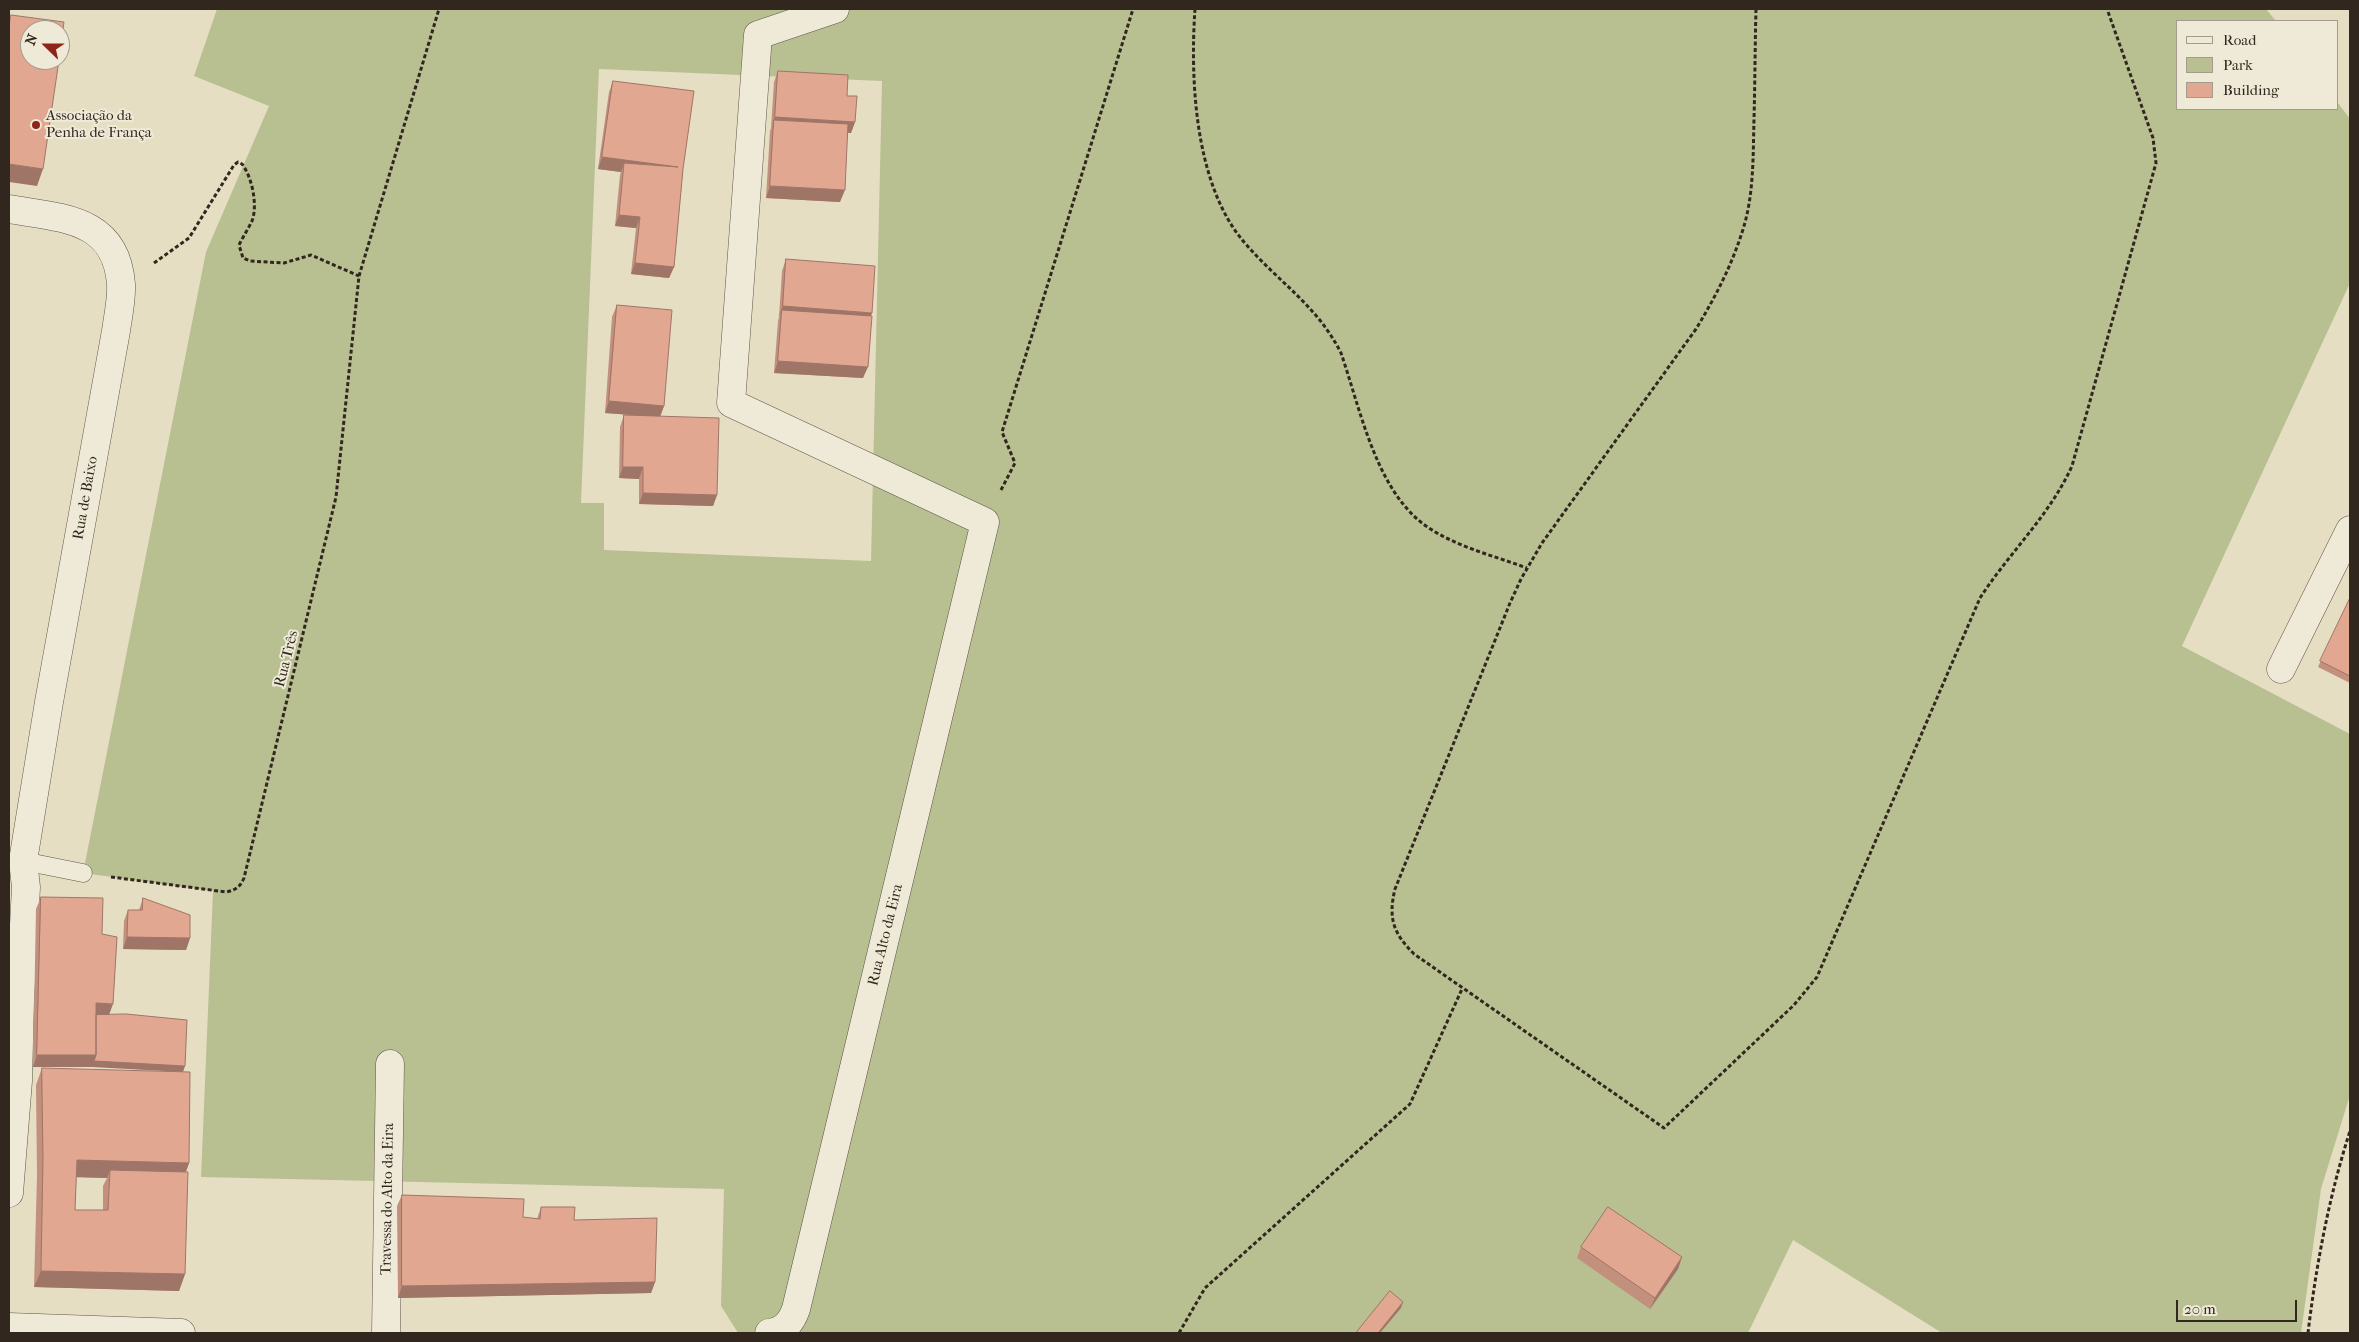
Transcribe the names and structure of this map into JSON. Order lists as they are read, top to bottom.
{
  "streets": {
    "street": ["Rua de Baixo", "Rua Alto da Eira", "Travessa do Alto da Eira"],
    "path": ["Rua Três"]
  },
  "places": ["Associação da Penha de França"],
  "legend": ["Road", "Park", "Building"],
  "scale_bar": "20 m",
  "north": "left"
}
